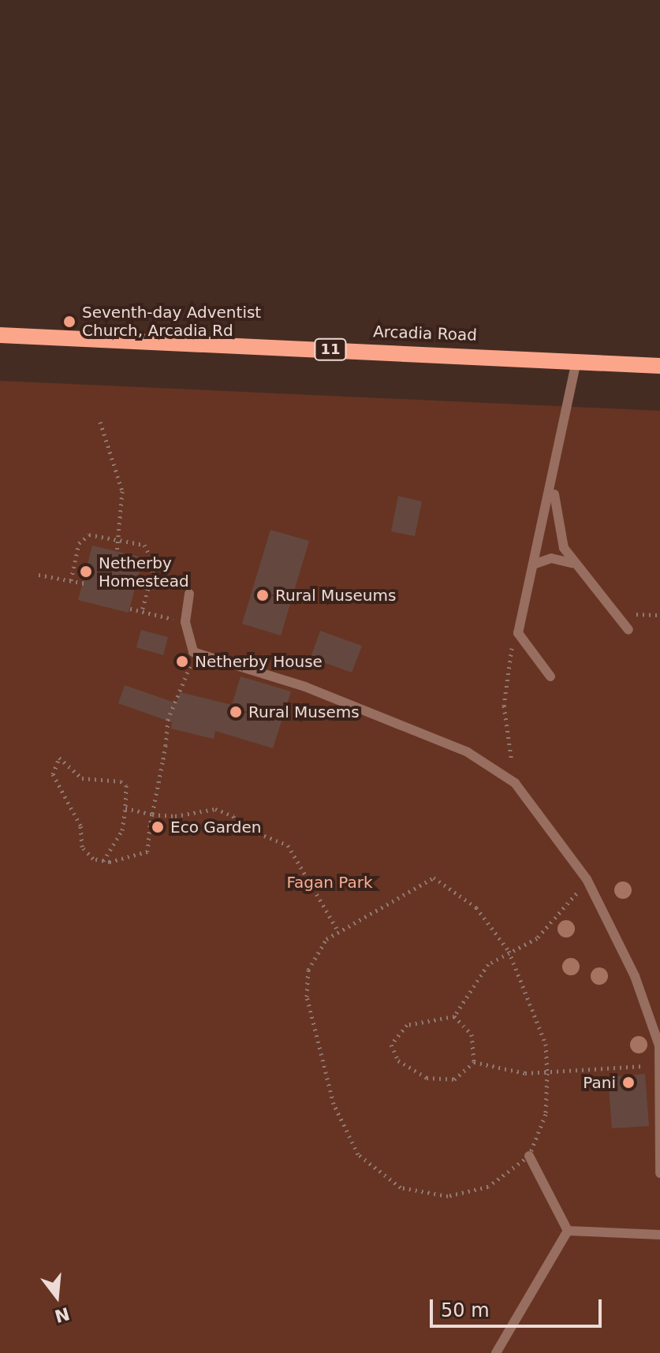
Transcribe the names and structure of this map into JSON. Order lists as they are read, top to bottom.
{
  "streets": {
    "main road": ["Arcadia Road", "11"]
  },
  "parks": ["Fagan Park"],
  "places": [
    "Seventh-day Adventist Church, Arcadia Rd",
    "Netherby Homestead",
    "Rural Museums",
    "Netherby House",
    "Rural Musems",
    "Eco Garden",
    "Pani"
  ],
  "scale_bar": "50 m",
  "north": "bottom"
}
